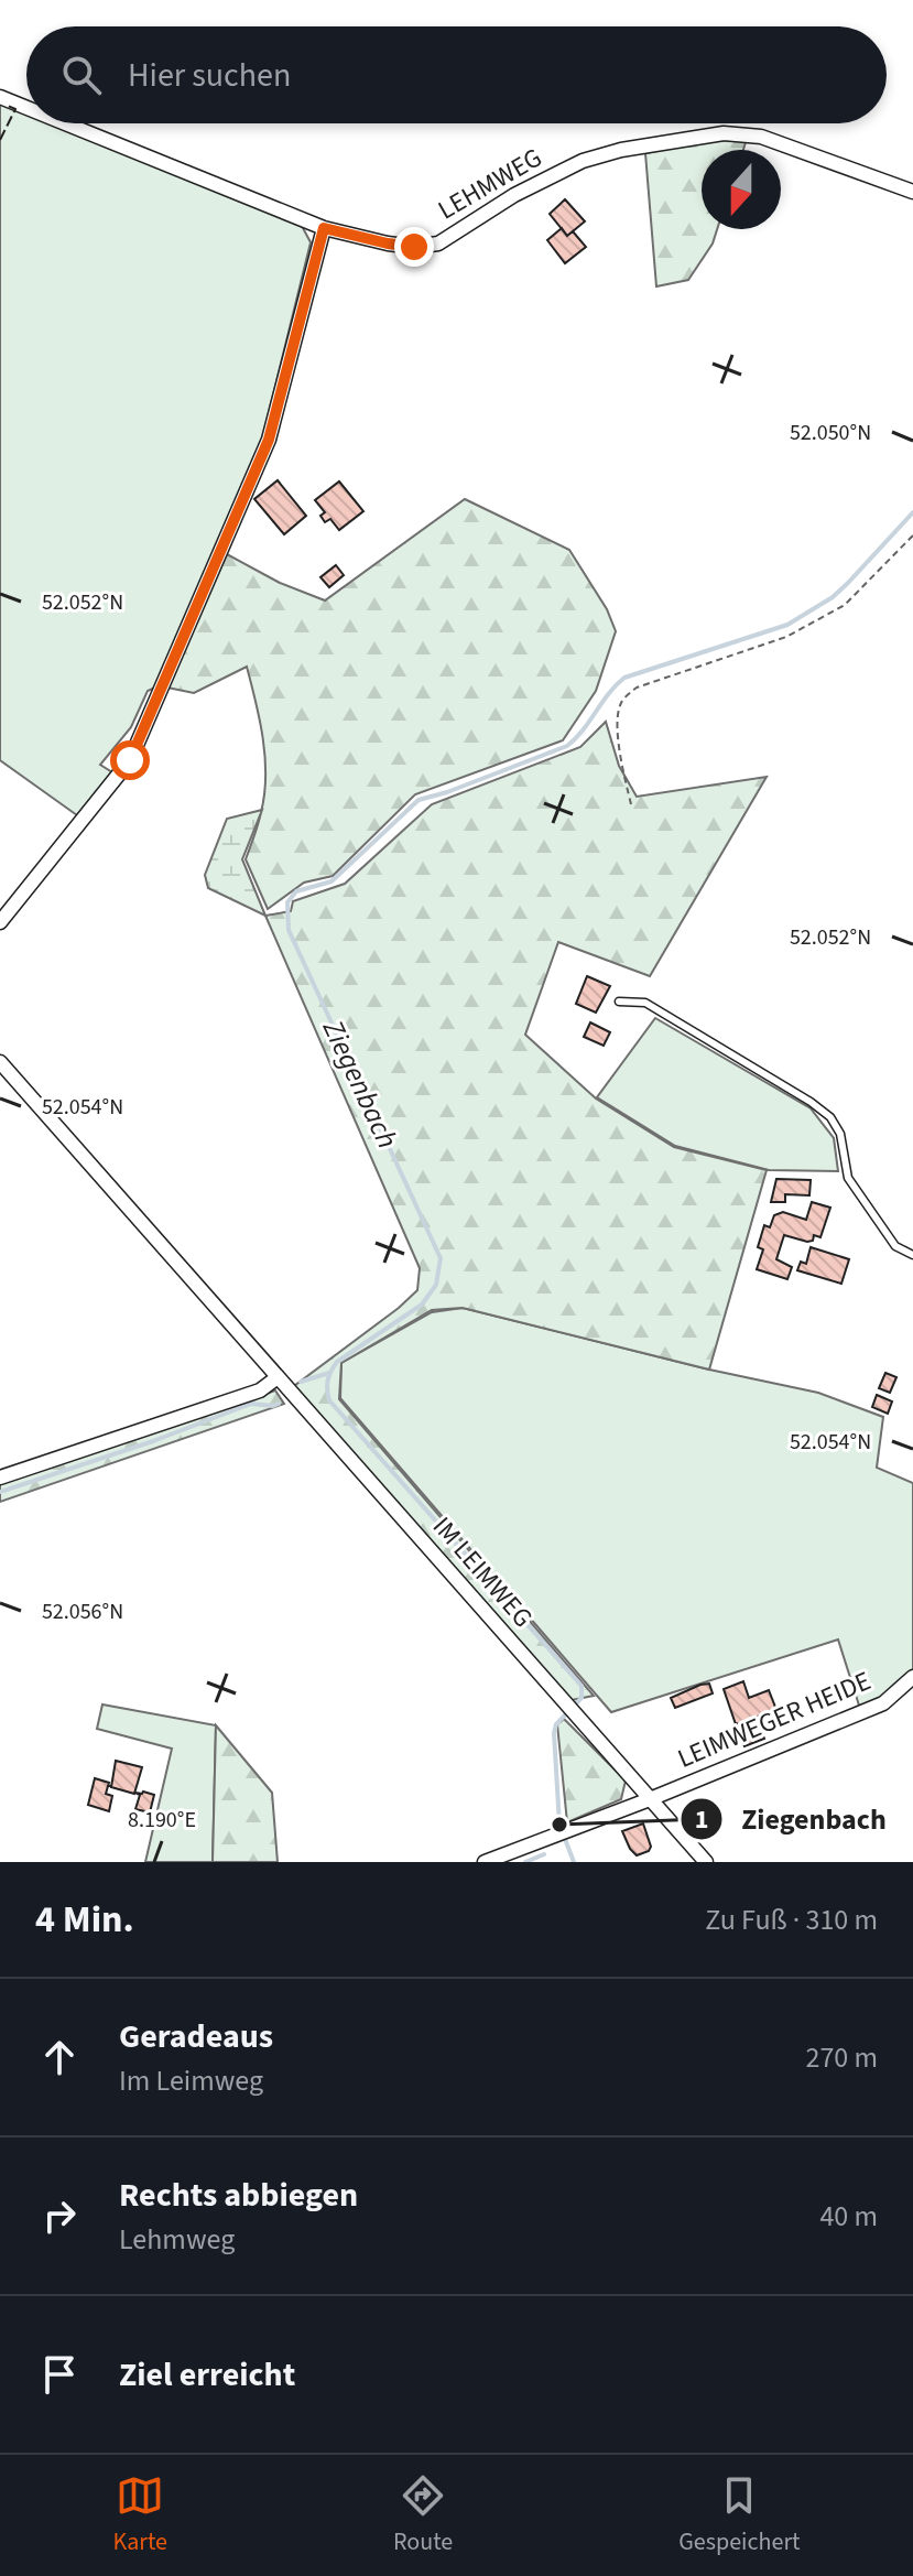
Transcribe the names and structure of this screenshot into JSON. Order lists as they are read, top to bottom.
{
  "streets": {
    "street": ["LEHMWEG", "IM LEIMWEG", "LEIMWEGER HEIDE"]
  },
  "crossings": [
    ["IM LEIMWEG", "LEIMWEGER HEIDE"]
  ],
  "water": ["Ziegenbach"],
  "places": ["Ziegenbach"],
  "north": "bottom",
  "page": {
    "search": "Hier suchen",
    "heading": ["4 Min.", "Zu Fuß · 310 m"],
    "list": [
      ["Geradeaus", "Im Leimweg", "270 m"],
      ["Rechts abbiegen", "Lehmweg", "40 m"],
      "Ziel erreicht"
    ],
    "nav": ["Karte", "Route", "Gespeichert"]
  },
  "coordinates": [
    "52.050°N",
    "52.052°N",
    "52.054°N",
    "52.056°N",
    "8.190°E"
  ]
}
